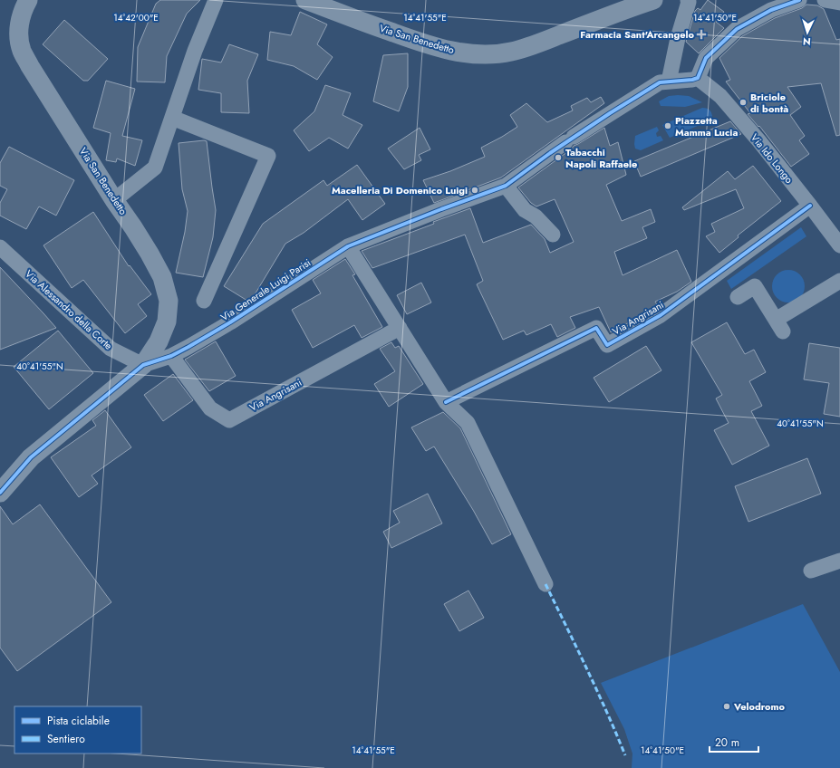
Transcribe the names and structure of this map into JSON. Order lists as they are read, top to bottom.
{
  "streets": {
    "street": [
      "Via San Benedetto",
      "Via Ido Longo",
      "Via Generale Luigi Parisi",
      "Via Alessandro della Corte",
      "Via Angrisani"
    ]
  },
  "crossings": [
    ["Via San Benedetto", "Via Generale Luigi Parisi"],
    ["Via San Benedetto", "Via Alessandro della Corte"],
    ["Via Ido Longo", "Via Generale Luigi Parisi"],
    ["Via Ido Longo", "Via Angrisani"],
    ["Via Generale Luigi Parisi", "Via Alessandro della Corte"],
    ["Via Generale Luigi Parisi", "Via Angrisani"]
  ],
  "places": {
    "health": ["Farmacia Sant'Arcangelo"],
    "other": [
      "Briciole di bontà",
      "Piazzetta Mamma Lucia",
      "Tabacchi Napoli Raffaele",
      "Macelleria Di Domenico Luigi",
      "Velodromo"
    ]
  },
  "legend": ["Pista ciclabile", "Sentiero"],
  "scale_bar": "20 m",
  "north": "bottom",
  "coordinates": [
    "14°42'00\"E",
    "14°41'55\"E",
    "14°41'50\"E",
    "40°41'55\"N"
  ]
}
